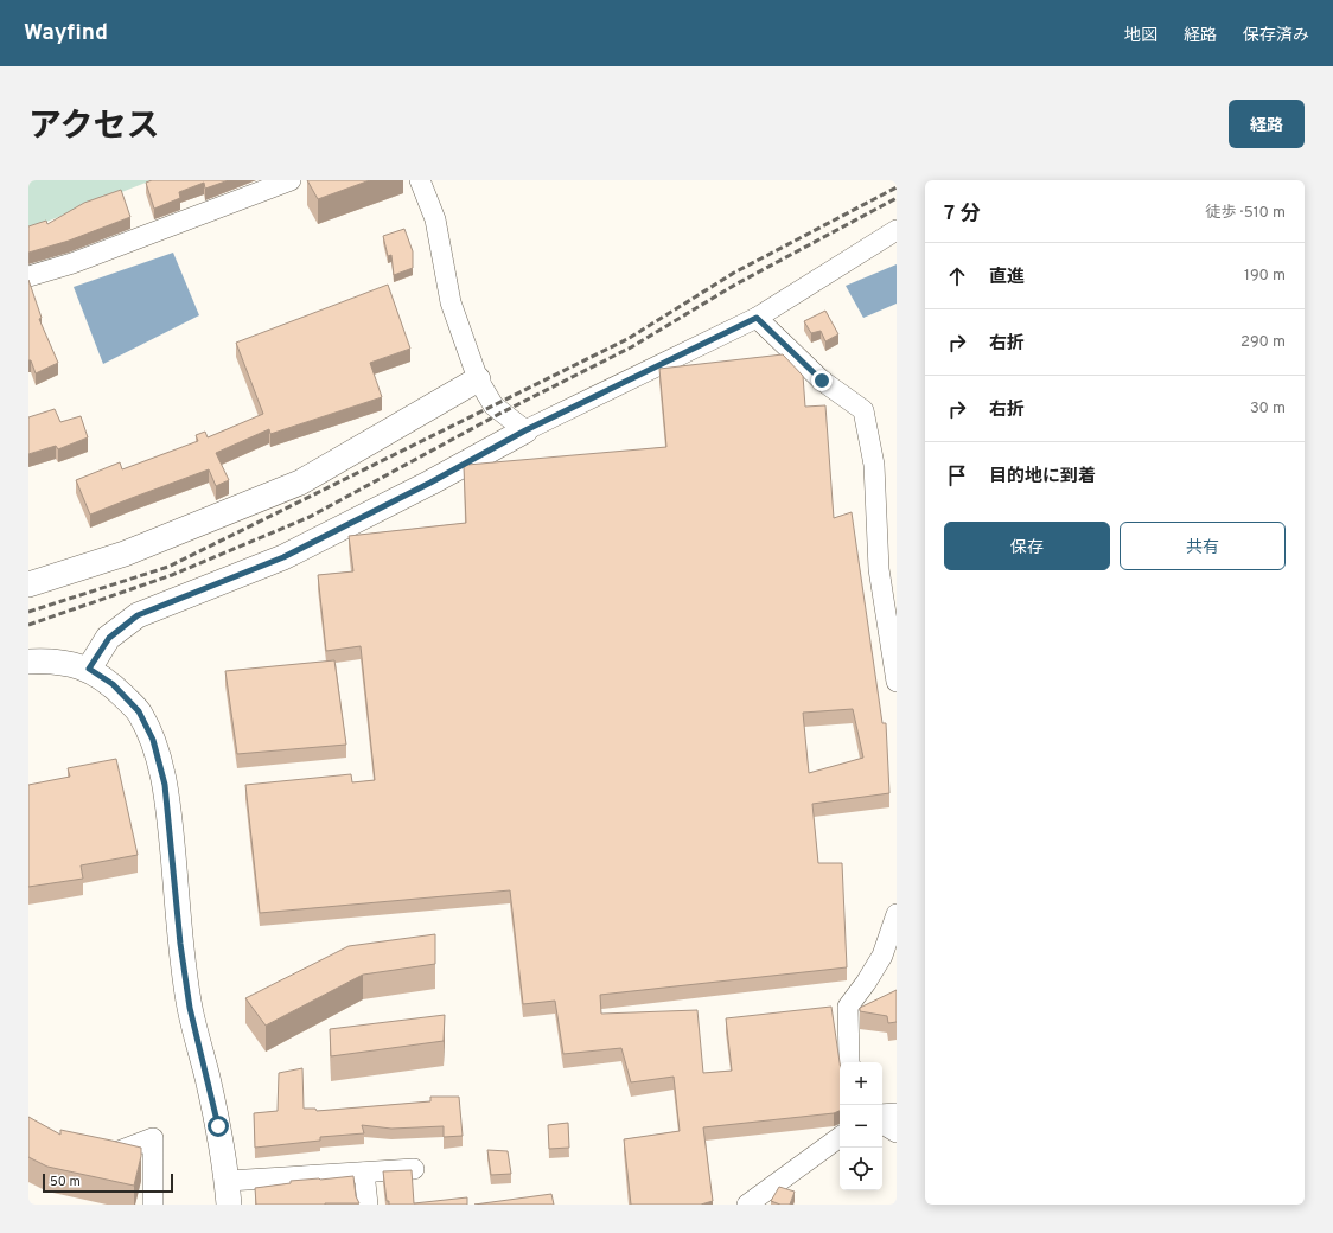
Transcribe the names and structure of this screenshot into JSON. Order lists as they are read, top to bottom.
{
  "scale_bar": "50 m",
  "page": {
    "header": "Wayfind",
    "nav": ["地図", "経路", "保存済み"],
    "title": "アクセス",
    "buttons": [
      "経路",
      ["保存", "共有"]
    ],
    "heading": ["7 分", "徒歩 · 510 m"],
    "list": [
      ["直進", "190 m"],
      ["右折", "290 m"],
      ["右折", "30 m"],
      "目的地に到着"
    ],
    "map_buttons": ["+", "−"],
    "scale": "50 m"
  }
}
